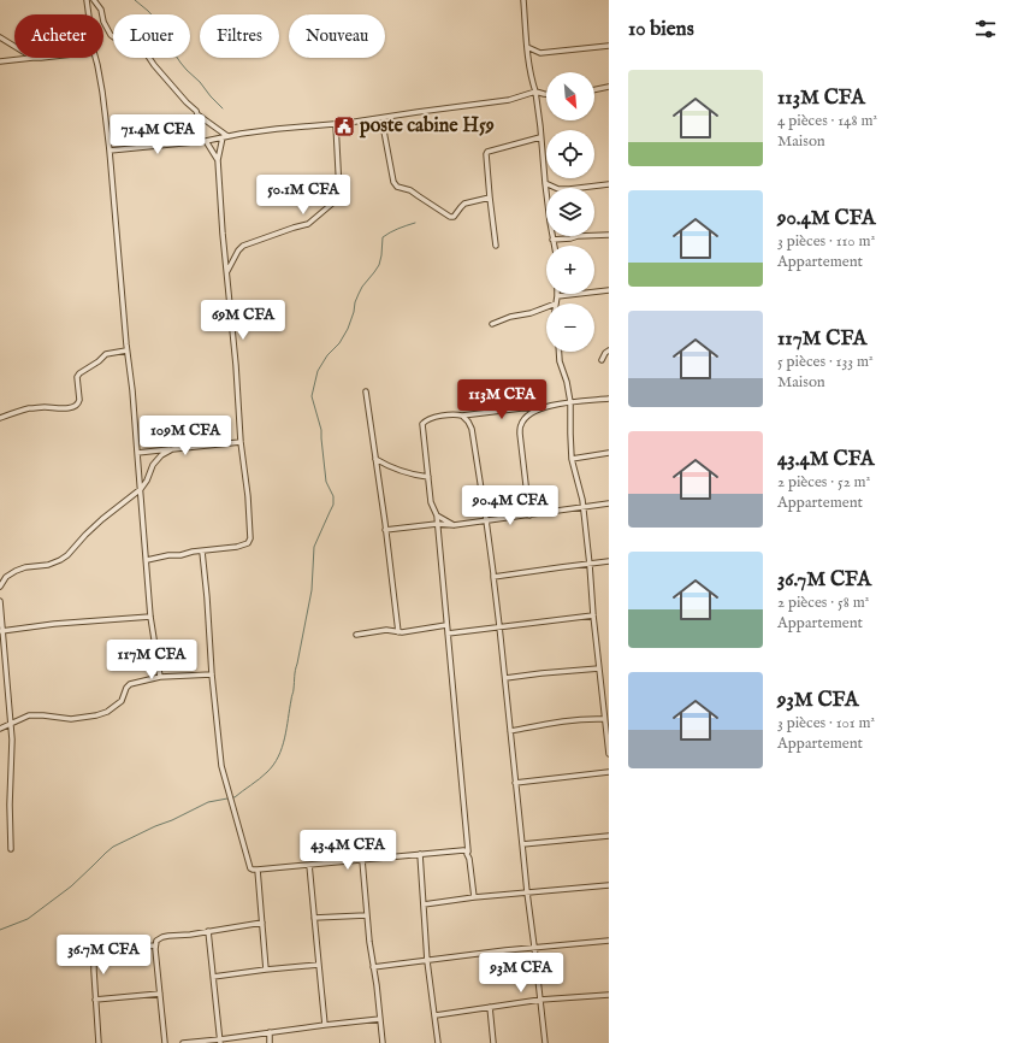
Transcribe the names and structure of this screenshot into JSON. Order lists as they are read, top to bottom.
{
  "places": {
    "public building": ["poste cabine H59"]
  },
  "north": "bottom right",
  "page": {
    "heading": "10 biens",
    "chip": [
      "Acheter",
      "Louer",
      "Filtres",
      "Nouveau"
    ],
    "list": [
      {
        "name": "113M CFA",
        "note": "4 pièces · 148 m² · Maison"
      },
      {
        "name": "90.4M CFA",
        "note": "3 pièces · 110 m² · Appartement"
      },
      {
        "name": "117M CFA",
        "note": "5 pièces · 133 m² · Maison"
      },
      {
        "name": "43.4M CFA",
        "note": "2 pièces · 52 m² · Appartement"
      },
      {
        "name": "36.7M CFA",
        "note": "2 pièces · 58 m² · Appartement"
      },
      {
        "name": "93M CFA",
        "note": "3 pièces · 101 m² · Appartement"
      }
    ],
    "map_buttons": ["+", "−"],
    "price": [
      "71.4M CFA",
      "50.1M CFA",
      "69M CFA",
      "113M CFA",
      "109M CFA",
      "90.4M CFA",
      "117M CFA",
      "43.4M CFA",
      "36.7M CFA",
      "93M CFA"
    ]
  }
}
